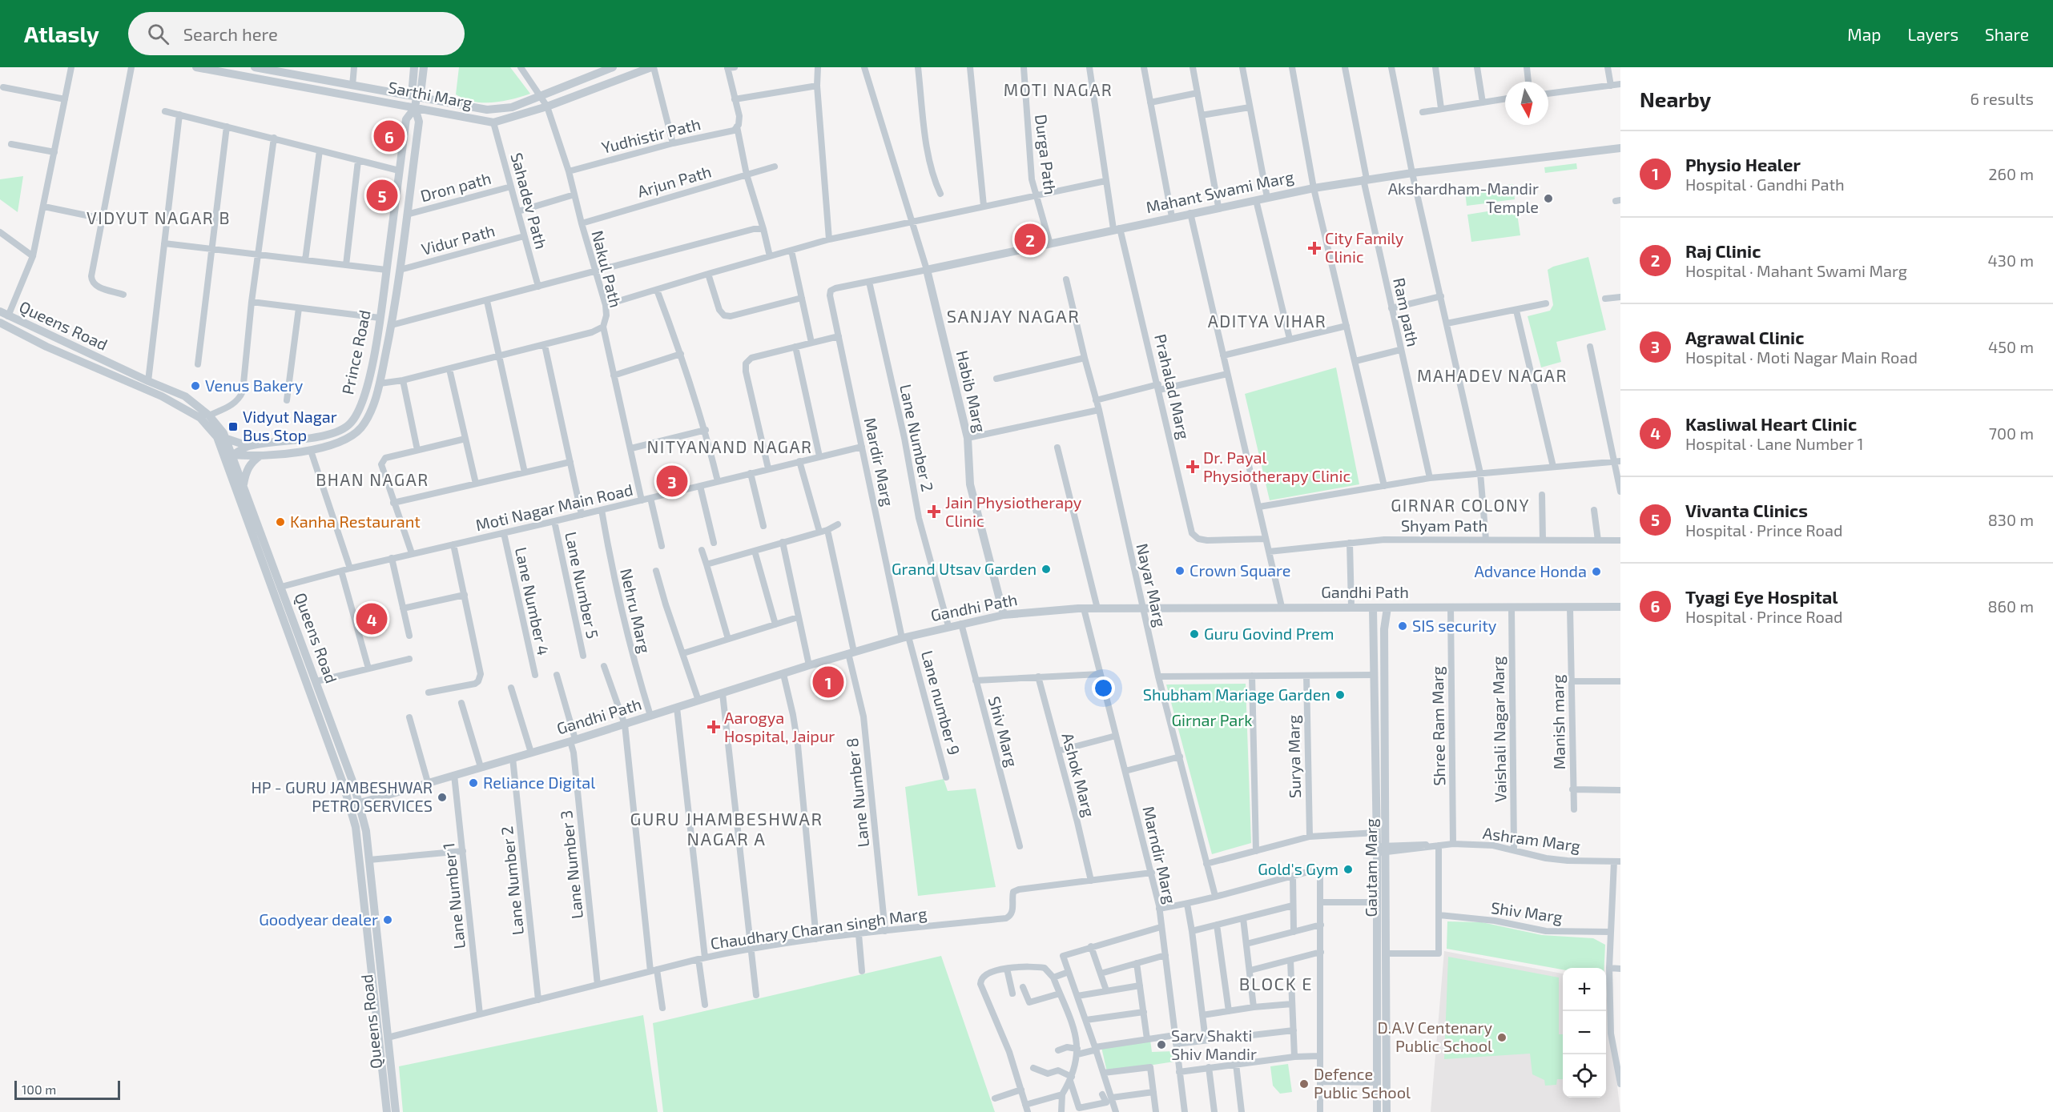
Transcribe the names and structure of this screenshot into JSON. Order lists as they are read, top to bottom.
{
  "streets": {
    "street": [
      "Sarthi Marg",
      "Yudhistir Path",
      "Durga Path",
      "Arjun Path",
      "Dron path",
      "Mahant Swami Marg",
      "Sahadev Path",
      "Vidur Path",
      "Nakul Path",
      "Ram path",
      "Queens Road",
      "Prince Road",
      "Prahalad Marg",
      "Habib Marg",
      "Lane Number 2",
      "Mardir Marg",
      "Moti Nagar Main Road",
      "Shyam Path",
      "Lane Number 5",
      "Nayar Marg",
      "Gandhi Path",
      "Lane Number 4",
      "Nehru Marg",
      "Lane number 9",
      "Manish marg",
      "Shree Ram Marg",
      "Vaishali Nagar Marg",
      "Shiv Marg",
      "Surya Marg",
      "Ashok Marg",
      "Lane Number 8",
      "Ashram Marg",
      "Marndir Marg",
      "Lane Number 3",
      "Gautam Marg",
      "Lane Number 1",
      "Chaudhary Charan singh Marg"
    ]
  },
  "crossings": [
    ["Sarthi Marg", "Sahadev Path"],
    ["Sarthi Marg", "Nakul Path"],
    ["Sarthi Marg", "Prince Road"],
    ["Yudhistir Path", "Nakul Path"],
    ["Durga Path", "Mahant Swami Marg"],
    ["Arjun Path", "Nakul Path"],
    ["Dron path", "Sahadev Path"],
    ["Dron path", "Prince Road"],
    ["Mahant Swami Marg", "Ram path"],
    ["Mahant Swami Marg", "Prahalad Marg"],
    ["Mahant Swami Marg", "Habib Marg"],
    ["Mahant Swami Marg", "Lane Number 2"],
    ["Mahant Swami Marg", "Mardir Marg"],
    ["Sahadev Path", "Vidur Path"],
    ["Vidur Path", "Prince Road"],
    ["Nakul Path", "Prince Road"],
    ["Queens Road", "Prince Road"],
    ["Queens Road", "Moti Nagar Main Road"],
    ["Queens Road", "Gandhi Path"],
    ["Queens Road", "Chaudhary Charan singh Marg"],
    ["Habib Marg", "Gandhi Path"],
    ["Lane Number 2", "Gandhi Path"],
    ["Lane Number 2", "Chaudhary Charan singh Marg"],
    ["Mardir Marg", "Moti Nagar Main Road"],
    ["Mardir Marg", "Gandhi Path"],
    ["Mardir Marg", "Lane number 9"],
    ["Moti Nagar Main Road", "Lane Number 5"],
    ["Moti Nagar Main Road", "Lane Number 4"],
    ["Moti Nagar Main Road", "Nehru Marg"],
    ["Nayar Marg", "Gandhi Path"],
    ["Gandhi Path", "Nehru Marg"],
    ["Gandhi Path", "Lane number 9"],
    ["Gandhi Path", "Manish marg"],
    ["Gandhi Path", "Shree Ram Marg"],
    ["Gandhi Path", "Vaishali Nagar Marg"],
    ["Gandhi Path", "Shiv Marg"],
    ["Gandhi Path", "Lane Number 8"],
    ["Gandhi Path", "Marndir Marg"],
    ["Gandhi Path", "Lane Number 3"],
    ["Gandhi Path", "Gautam Marg"],
    ["Gandhi Path", "Lane Number 1"],
    ["Shree Ram Marg", "Ashram Marg"],
    ["Vaishali Nagar Marg", "Ashram Marg"],
    ["Ashok Marg", "Chaudhary Charan singh Marg"],
    ["Lane Number 8", "Chaudhary Charan singh Marg"],
    ["Ashram Marg", "Gautam Marg"],
    ["Marndir Marg", "Chaudhary Charan singh Marg"],
    ["Lane Number 3", "Chaudhary Charan singh Marg"],
    ["Lane Number 1", "Chaudhary Charan singh Marg"]
  ],
  "districts": [
    "MOTI NAGAR",
    "VIDYUT NAGAR B",
    "SANJAY NAGAR",
    "ADITYA VIHAR",
    "MAHADEV NAGAR",
    "NITYANAND NAGAR",
    "BHAN NAGAR",
    "GIRNAR COLONY",
    "GURU JHAMBESHWAR NAGAR A",
    "BLOCK E"
  ],
  "parks": ["Girnar Park"],
  "places": {
    "other": [
      "Akshardham-Mandir Temple",
      "Venus Bakery",
      "Kanha Restaurant",
      "Grand Utsav Garden",
      "Crown Square",
      "Advance Honda",
      "SIS security",
      "Guru Govind Prem",
      "Shubham Mariage Garden",
      "Reliance Digital",
      "HP - GURU JAMBESHWAR PETRO SERVICES",
      "Gold's Gym",
      "Goodyear dealer",
      "D.A.V Centenary Public School",
      "Sarv Shakti Shiv Mandir",
      "Defence Public School"
    ],
    "health": [
      "City Family Clinic",
      "Dr. Payal Physiotherapy Clinic",
      "Jain Physiotherapy Clinic",
      "Aarogya Hospital, Jaipur"
    ],
    "transit": ["Vidyut Nagar Bus Stop"]
  },
  "scale_bar": "100 m",
  "north": "bottom",
  "page": {
    "header": "Atlasly",
    "search": "Search here",
    "nav": ["Map", "Layers", "Share"],
    "heading": ["Nearby", "6 results"],
    "pins": [
      "6",
      "5",
      "2",
      "3",
      "4",
      "1"
    ],
    "list": [
      {
        "mark": "1",
        "name": "Physio Healer",
        "note": "Hospital · Gandhi Path",
        "value": "260 m"
      },
      {
        "mark": "2",
        "name": "Raj Clinic",
        "note": "Hospital · Mahant Swami Marg",
        "value": "430 m"
      },
      {
        "mark": "3",
        "name": "Agrawal Clinic",
        "note": "Hospital · Moti Nagar Main Road",
        "value": "450 m"
      },
      {
        "mark": "4",
        "name": "Kasliwal Heart Clinic",
        "note": "Hospital · Lane Number 1",
        "value": "700 m"
      },
      {
        "mark": "5",
        "name": "Vivanta Clinics",
        "note": "Hospital · Prince Road",
        "value": "830 m"
      },
      {
        "mark": "6",
        "name": "Tyagi Eye Hospital",
        "note": "Hospital · Prince Road",
        "value": "860 m"
      }
    ],
    "map_buttons": ["+", "−"],
    "scale": "100 m"
  }
}
